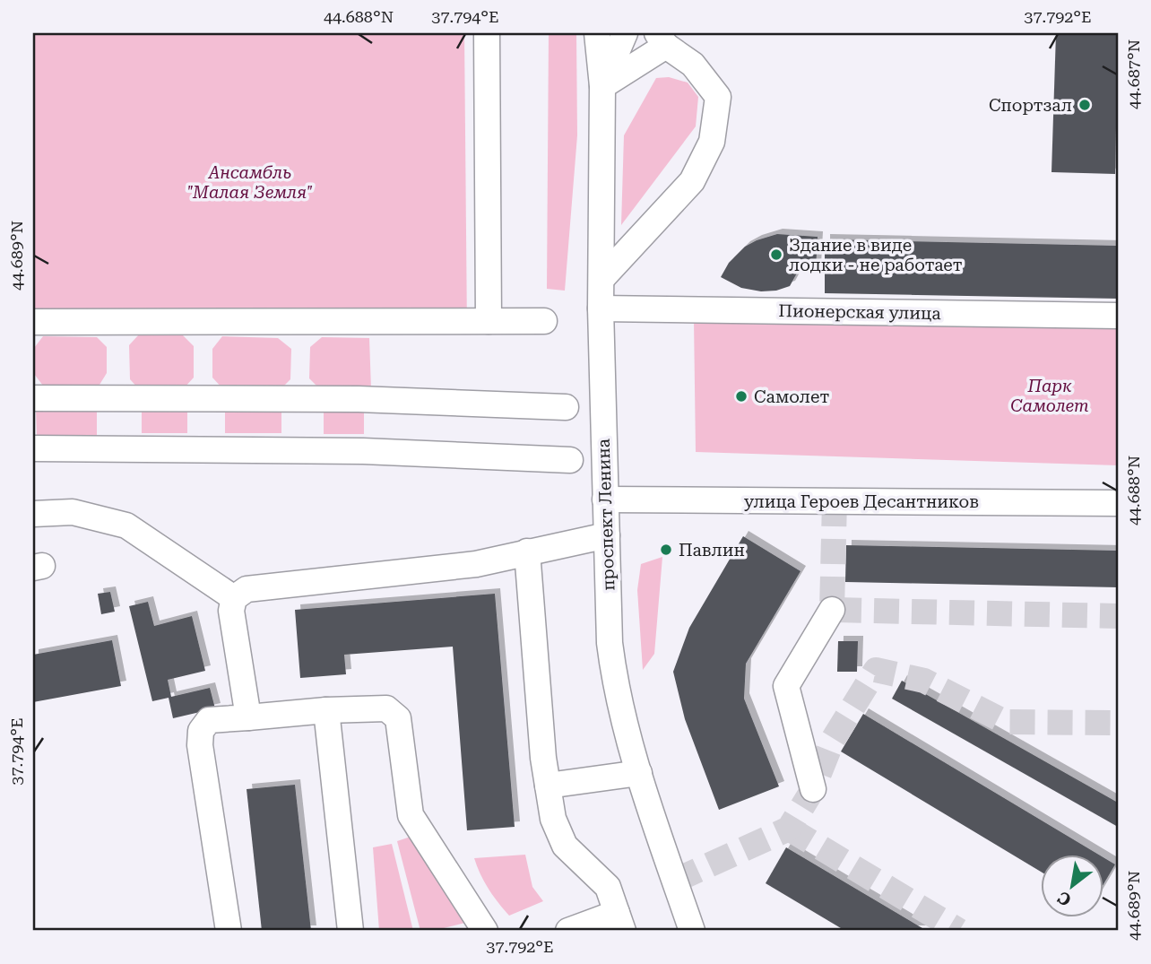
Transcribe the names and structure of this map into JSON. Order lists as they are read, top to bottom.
{
  "streets": {
    "street": ["Пионерская улица", "улица Героев Десантников", "проспект Ленина"]
  },
  "crossings": [
    ["Пионерская улица", "проспект Ленина"],
    ["улица Героев Десантников", "проспект Ленина"]
  ],
  "parks": ["Ансамбль \"Малая Земля\"", "Парк Самолет"],
  "places": [
    "Спортзал",
    "Здание в виде лодки - не работает",
    "Самолет",
    "Павлин"
  ],
  "north": "bottom left",
  "coordinates": [
    "44.688°N",
    "37.794°E",
    "37.792°E",
    "44.687°N",
    "44.689°N"
  ]
}
